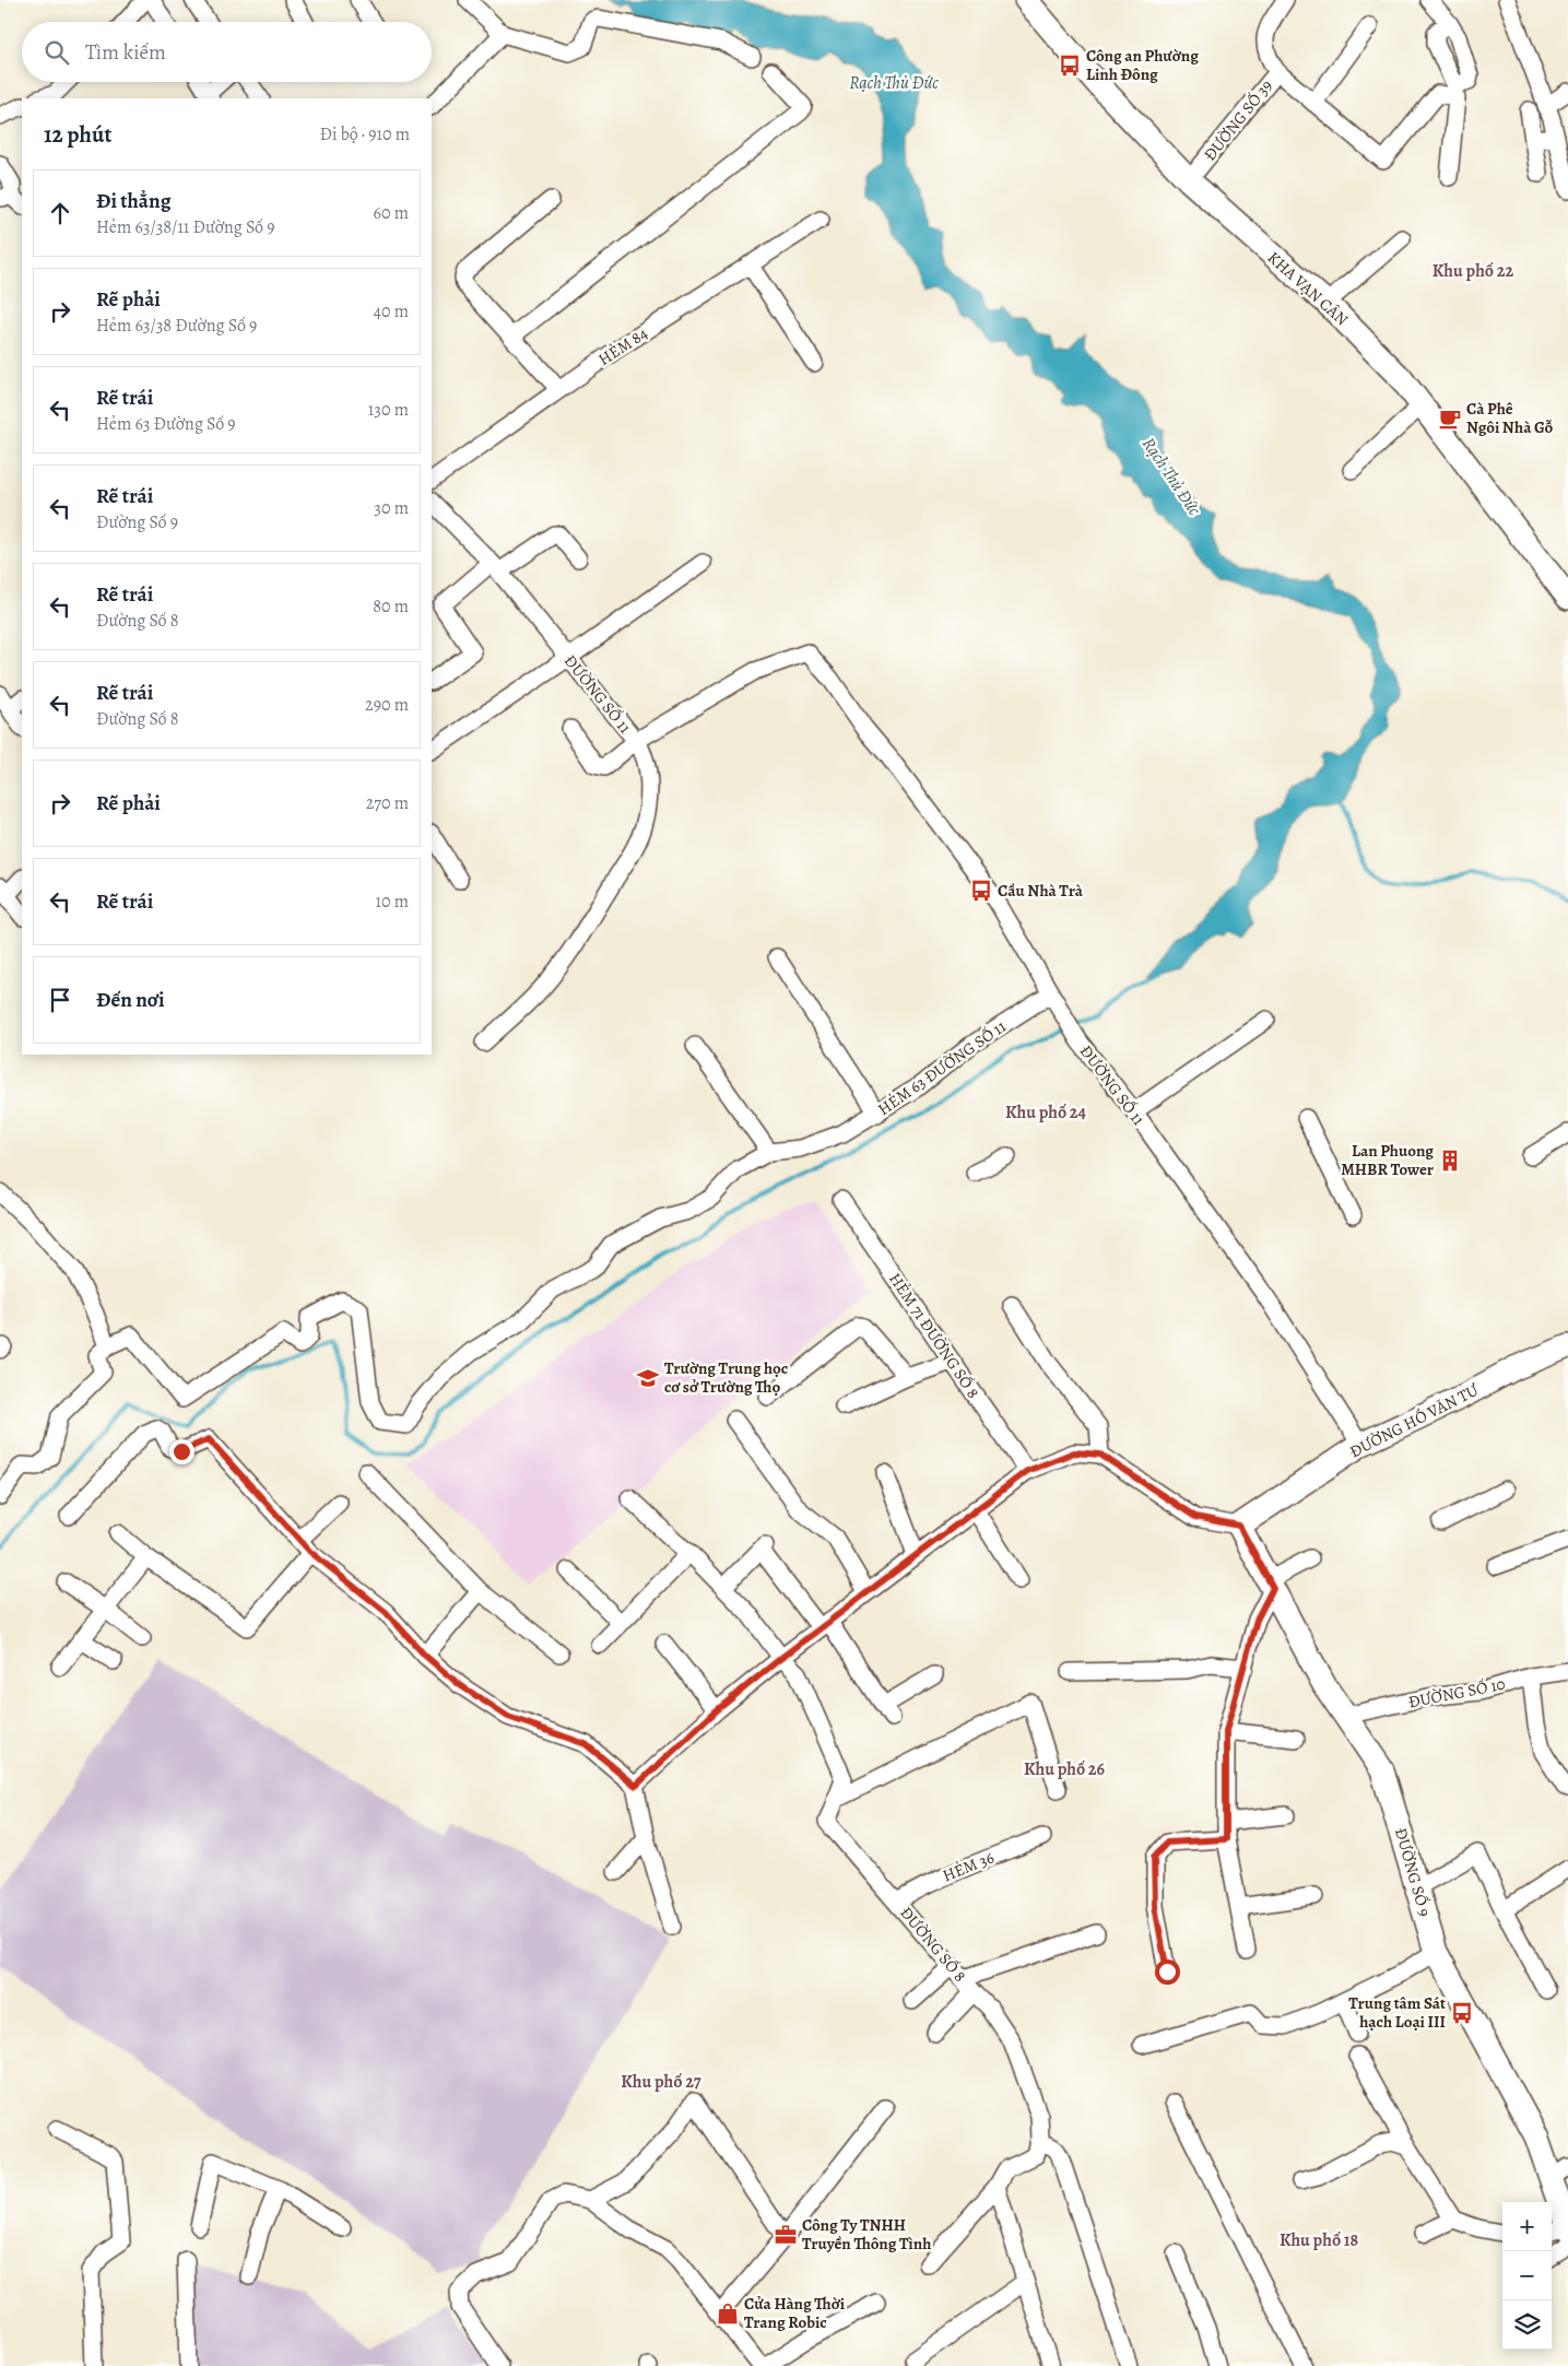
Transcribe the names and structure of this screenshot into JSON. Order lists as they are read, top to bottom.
{
  "streets": {
    "street": [
      "ĐƯỜNG SỐ 39",
      "KHA VẠN CÂN",
      "HẺM 84",
      "ĐƯỜNG SỐ 11",
      "HẺM 63 ĐƯỜNG SỐ 11",
      "HẺM 71 ĐƯỜNG SỐ 8",
      "ĐƯỜNG HỒ VĂN TƯ",
      "ĐƯỜNG SỐ 10",
      "HẺM 36",
      "ĐƯỜNG SỐ 9",
      "ĐƯỜNG SỐ 8"
    ]
  },
  "crossings": [
    ["ĐƯỜNG SỐ 39", "KHA VẠN CÂN"],
    ["ĐƯỜNG SỐ 11", "HẺM 63 ĐƯỜNG SỐ 11"],
    ["ĐƯỜNG SỐ 11", "ĐƯỜNG HỒ VĂN TƯ"],
    ["ĐƯỜNG HỒ VĂN TƯ", "ĐƯỜNG SỐ 9"],
    ["ĐƯỜNG SỐ 10", "ĐƯỜNG SỐ 9"],
    ["HẺM 36", "ĐƯỜNG SỐ 8"]
  ],
  "districts": [
    "Khu phố 22",
    "Khu phố 24",
    "Khu phố 26",
    "Khu phố 27",
    "Khu phố 18"
  ],
  "water": ["Rạch Thủ Đức"],
  "places": {
    "bus stop": ["Công an Phường Linh Đông", "Cầu Nhà Trà", "Trung tâm Sát hạch Loại III"],
    "cafe": ["Cà Phê Ngôi Nhà Gỗ"],
    "building": ["Lan Phuong MHBR Tower"],
    "school or university": ["Trường Trung học cơ sở Trường Thọ"],
    "office": ["Công Ty TNHH Truyền Thông Tình"],
    "shop": ["Cửa Hàng Thời Trang Robic"]
  },
  "page": {
    "search": "Tìm kiếm",
    "heading": ["12 phút", "Đi bộ · 910 m"],
    "list": [
      ["Đi thẳng", "Hẻm 63/38/11 Đường Số 9", "60 m"],
      ["Rẽ phải", "Hẻm 63/38 Đường Số 9", "40 m"],
      ["Rẽ trái", "Hẻm 63 Đường Số 9", "130 m"],
      ["Rẽ trái", "Đường Số 9", "30 m"],
      ["Rẽ trái", "Đường Số 8", "80 m"],
      ["Rẽ trái", "Đường Số 8", "290 m"],
      ["Rẽ phải", "270 m"],
      ["Rẽ trái", "10 m"],
      "Đến nơi"
    ],
    "map_buttons": ["+", "−"]
  }
}
